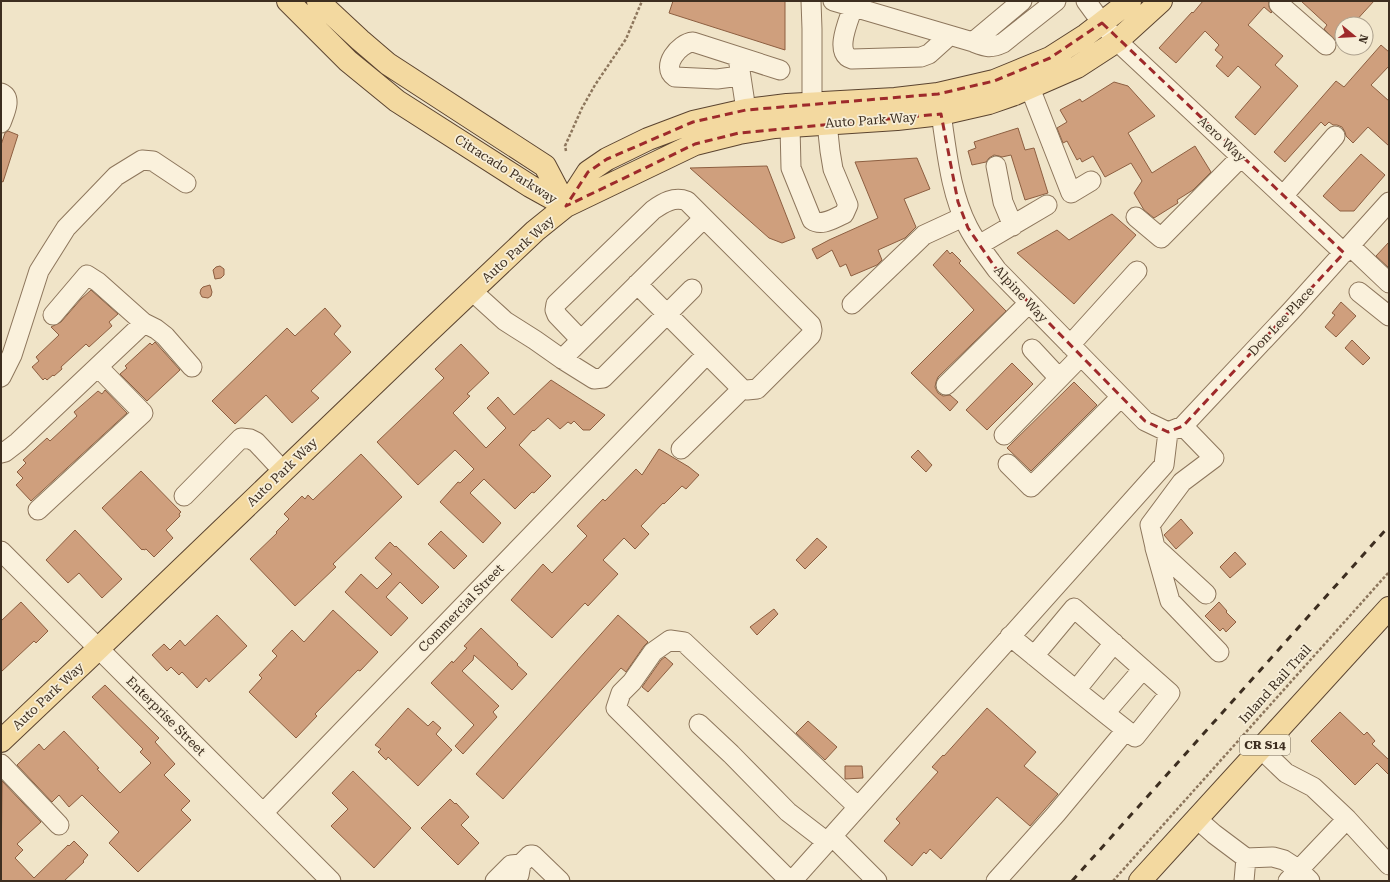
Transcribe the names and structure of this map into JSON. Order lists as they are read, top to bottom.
{
  "streets": {
    "main road": ["Auto Park Way", "Citracado Parkway", "CR S14"],
    "street": [
      "Aero Way",
      "Alpine Way",
      "Don Lee Place",
      "Commercial Street",
      "Enterprise Street"
    ],
    "path": ["Inland Rail Trail"]
  },
  "crossings": [
    ["Auto Park Way", "Aero Way"],
    ["Auto Park Way", "Citracado Parkway"],
    ["Auto Park Way", "Alpine Way"],
    ["Auto Park Way", "Enterprise Street"],
    ["Aero Way", "Don Lee Place"],
    ["Alpine Way", "Don Lee Place"],
    ["Commercial Street", "Enterprise Street"]
  ],
  "north": "right"
}
